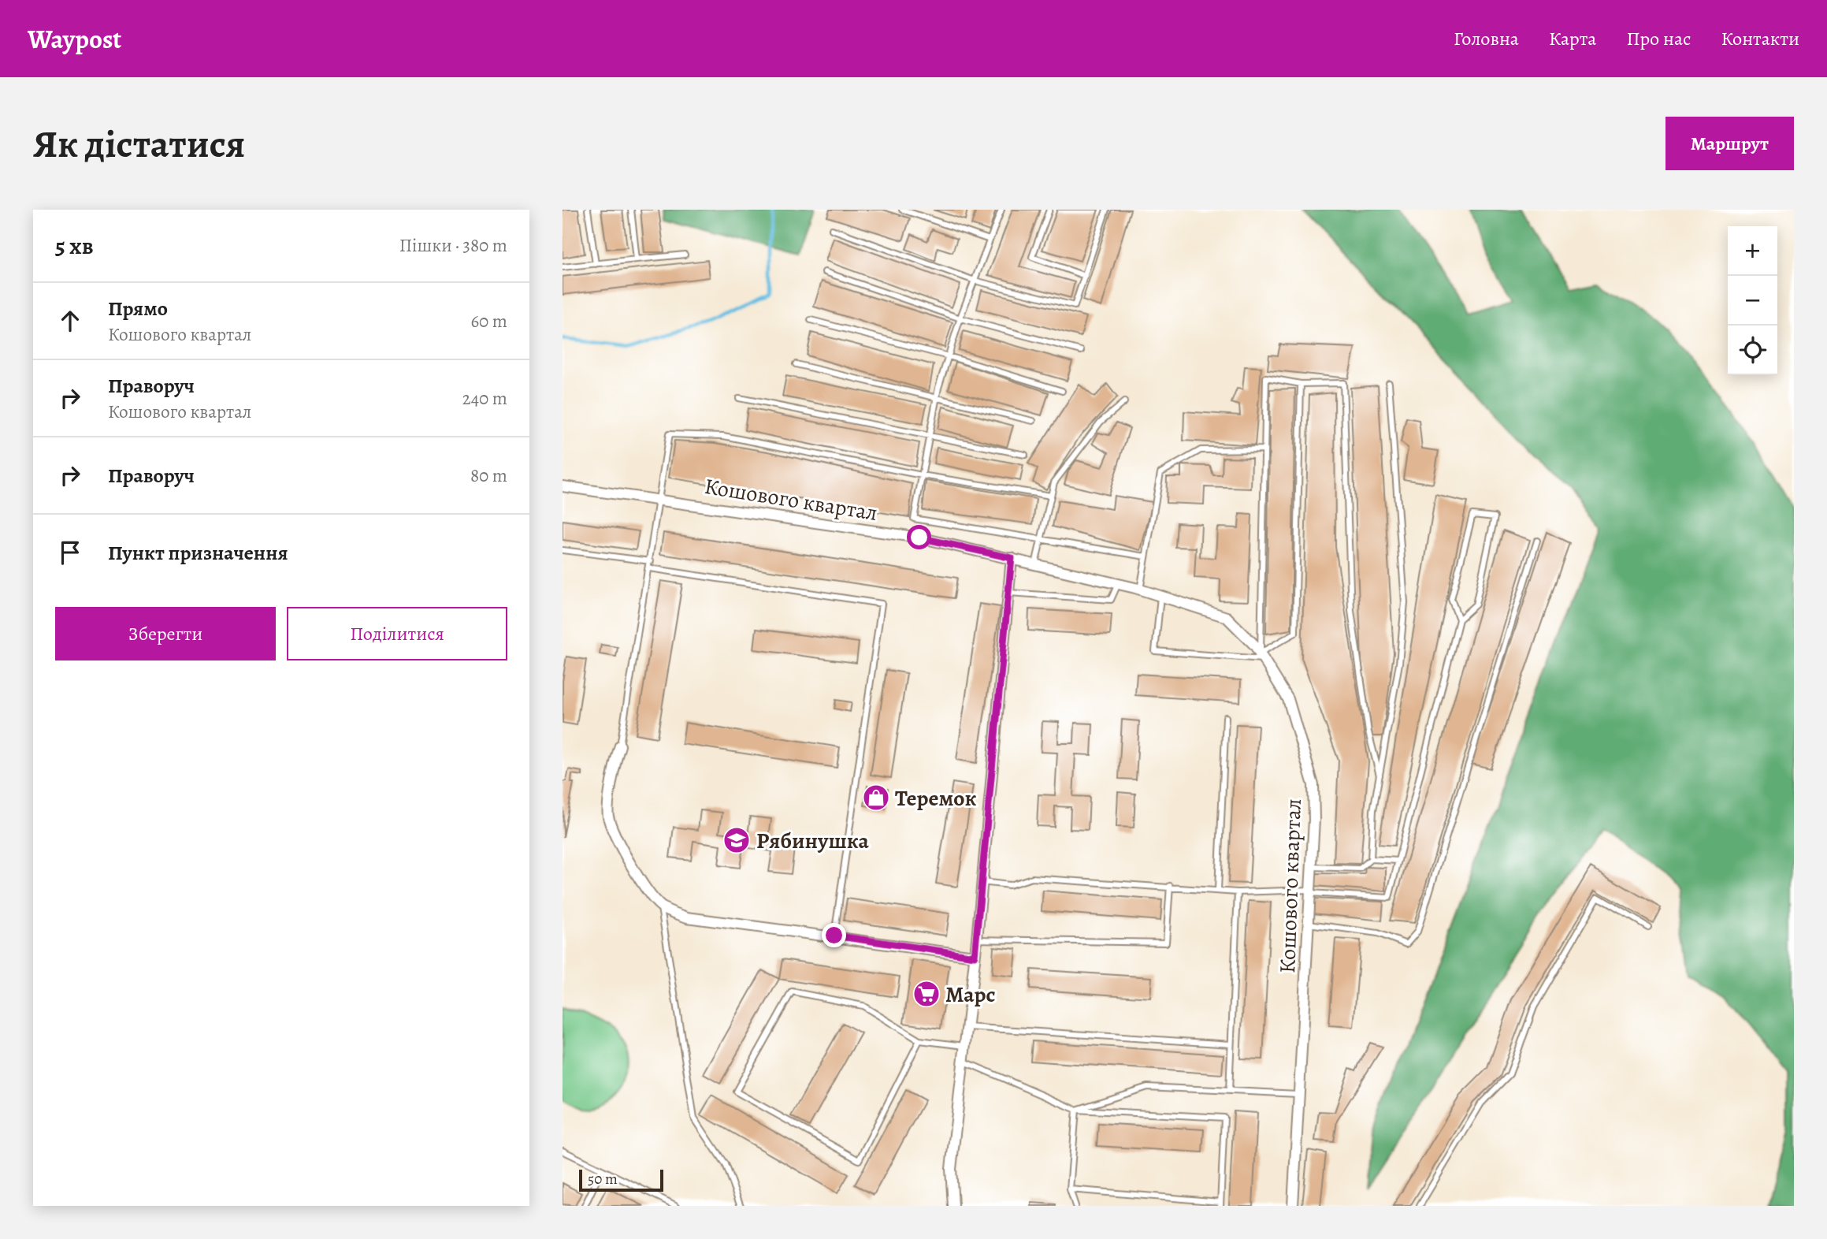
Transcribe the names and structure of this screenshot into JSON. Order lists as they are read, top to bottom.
{
  "streets": {
    "street": ["Кошового квартал"]
  },
  "places": {
    "shop": ["Теремок"],
    "school or university": ["Рябинушка"],
    "supermarket": ["Марс"]
  },
  "scale_bar": "50 m",
  "page": {
    "header": "Waypost",
    "nav": [
      "Головна",
      "Карта",
      "Про нас",
      "Контакти"
    ],
    "buttons": [
      "Маршрут",
      ["Зберегти", "Поділитися"]
    ],
    "title": "Як дістатися",
    "heading": ["5 хв", "Пішки · 380 m"],
    "map_buttons": ["+", "−"],
    "list": [
      ["Прямо", "Кошового квартал", "60 m"],
      ["Праворуч", "Кошового квартал", "240 m"],
      ["Праворуч", "80 m"],
      "Пункт призначення"
    ],
    "scale": "50 m"
  }
}
